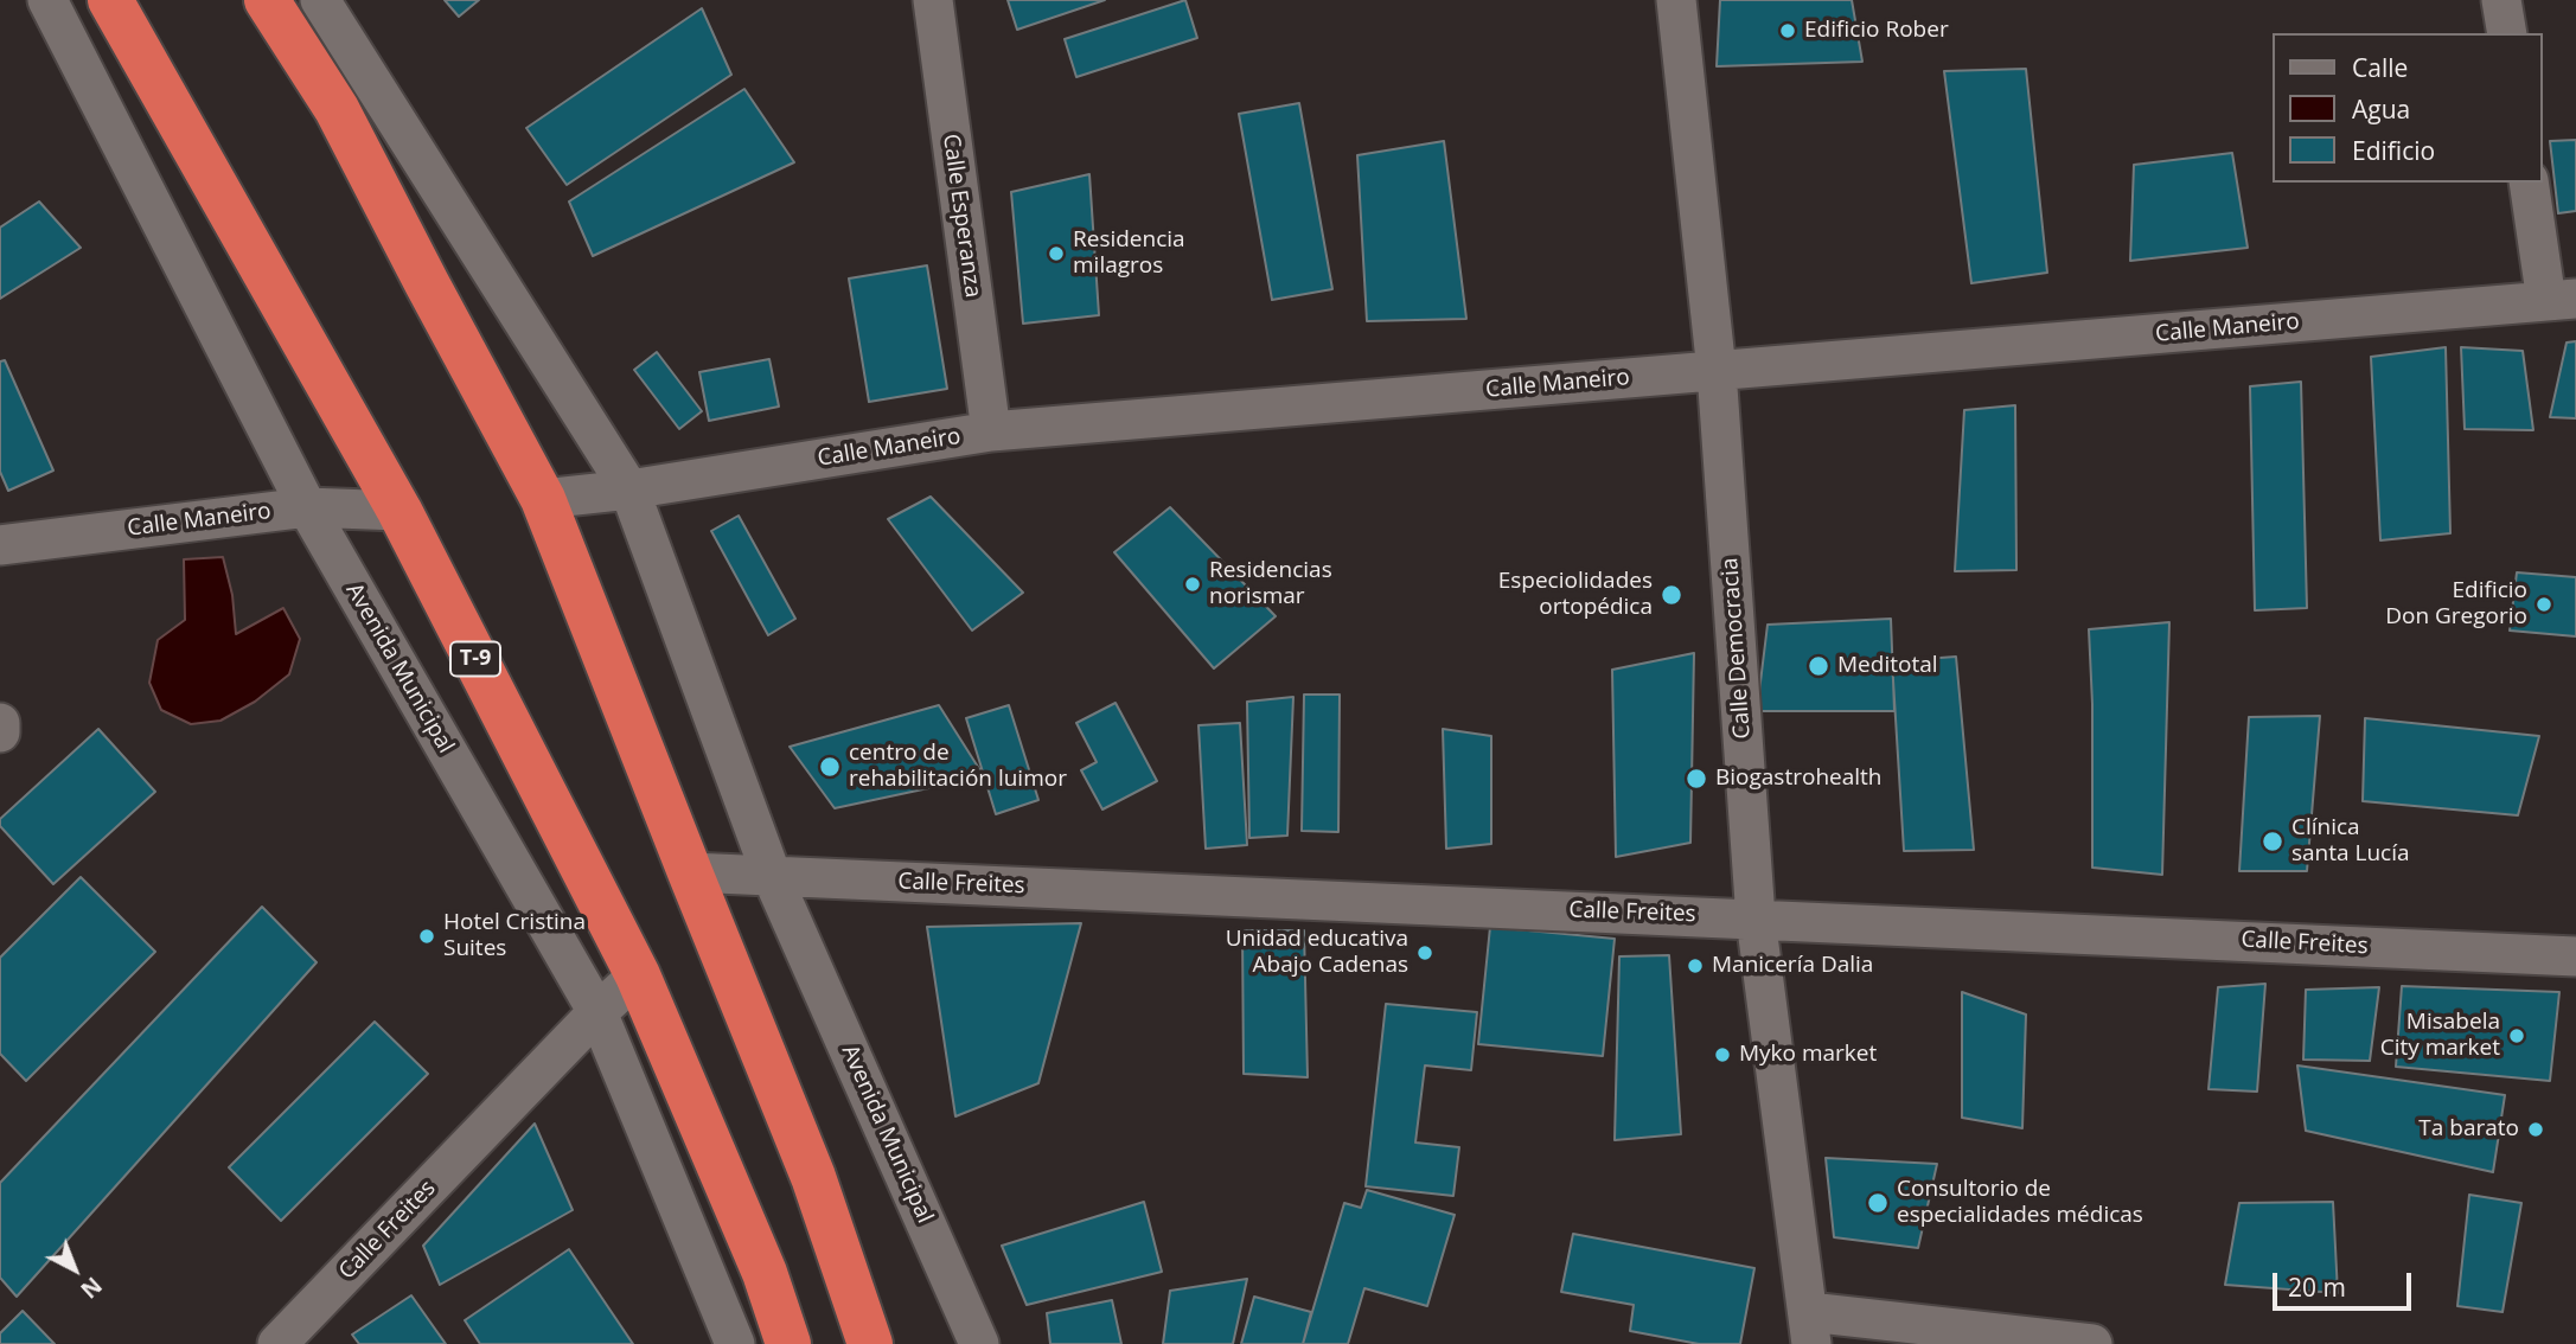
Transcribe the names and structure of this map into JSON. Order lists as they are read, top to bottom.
{
  "streets": {
    "highway": ["T-9"],
    "street": [
      "Calle Esperanza",
      "Calle Maneiro",
      "Calle Democracia",
      "Avenida Municipal",
      "Calle Freites"
    ]
  },
  "crossings": [
    ["Calle Esperanza", "Calle Maneiro"],
    ["Calle Maneiro", "Calle Democracia"],
    ["Calle Maneiro", "T-9"],
    ["Calle Maneiro", "Avenida Municipal"],
    ["Calle Democracia", "Calle Freites"],
    ["T-9", "Calle Freites"],
    ["Avenida Municipal", "Calle Freites"]
  ],
  "places": [
    "Edificio Rober",
    "Residencia milagros",
    "Residencias norismar",
    "Especiolidades ortopédica",
    "Edificio Don Gregorio",
    "Meditotal",
    "centro de rehabilitación luimor",
    "Biogastrohealth",
    "Clínica santa Lucía",
    "Hotel Cristina Suites",
    "Unidad educativa Abajo Cadenas",
    "Manicería Dalia",
    "Misabela City market",
    "Myko market",
    "Ta barato",
    "Consultorio de especialidades médicas"
  ],
  "legend": ["Calle", "Agua", "Edificio"],
  "scale_bar": "20 m",
  "north": "bottom right"
}
